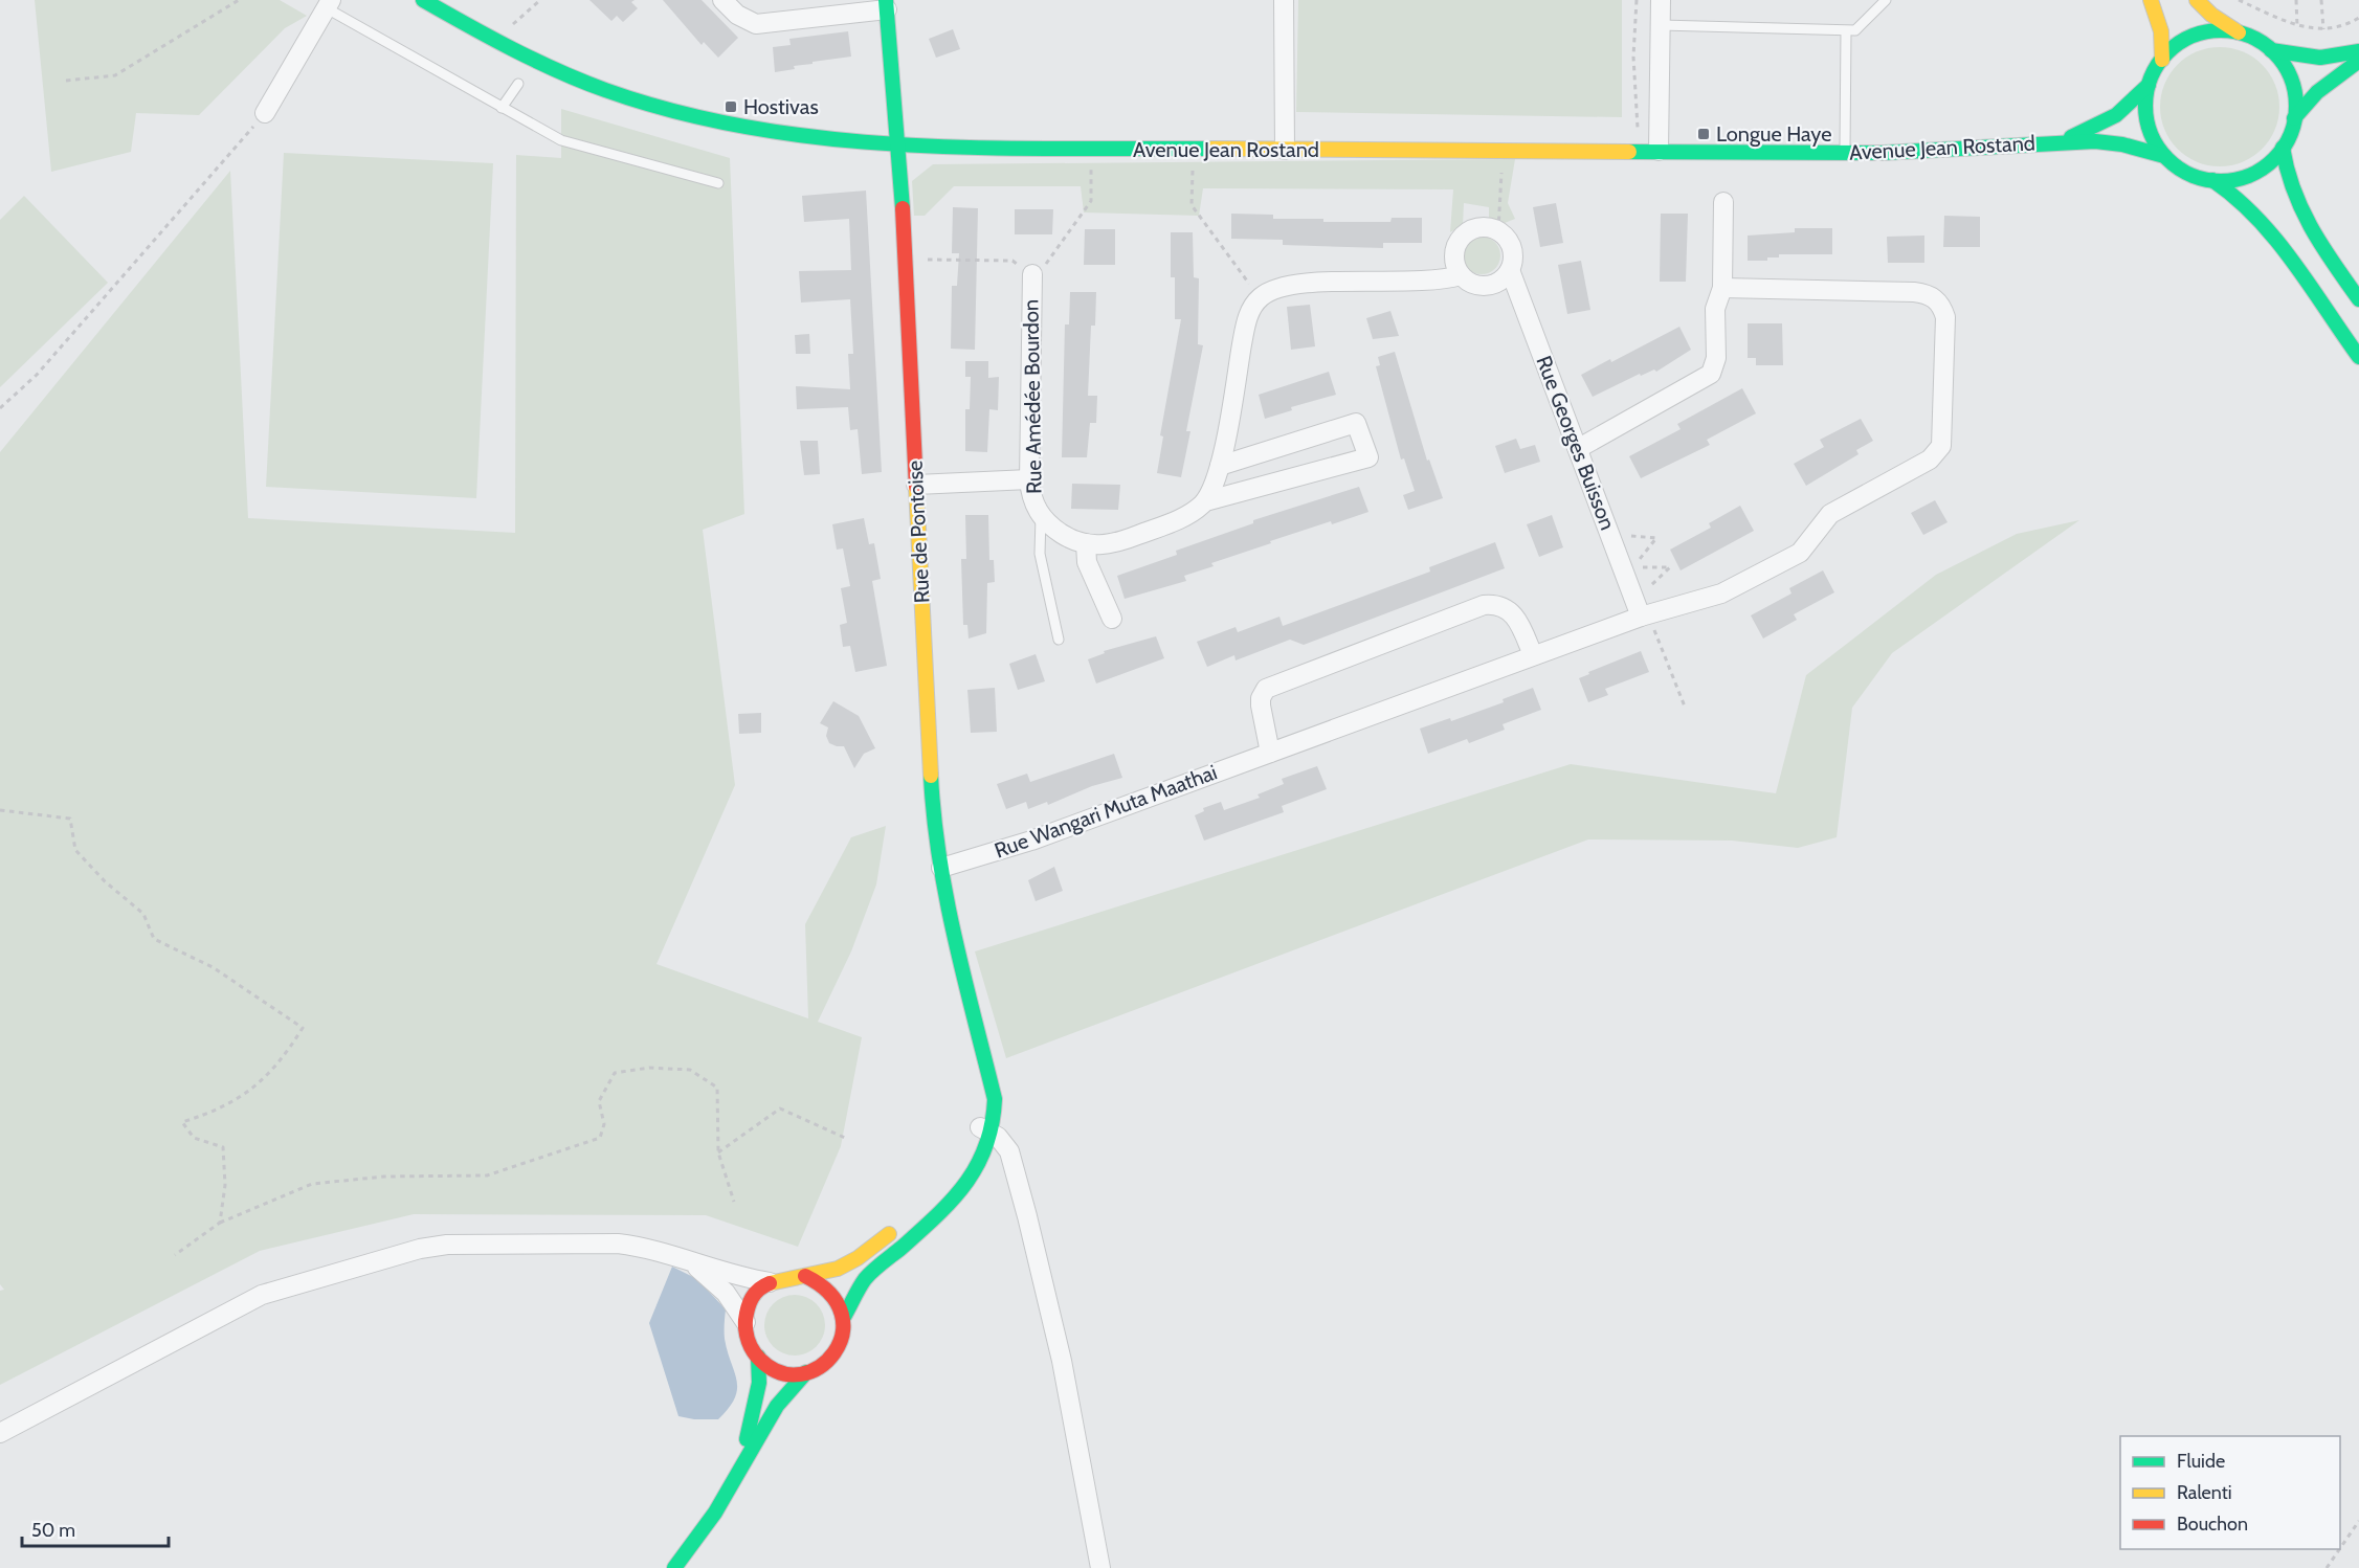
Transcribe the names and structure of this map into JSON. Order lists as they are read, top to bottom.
{
  "streets": {
    "street": [
      "Avenue Jean Rostand",
      "Rue Amédée Bourdon",
      "Rue Georges Buisson",
      "Rue de Pontoise",
      "Rue Wangari Muta Maathai"
    ]
  },
  "crossings": [
    ["Avenue Jean Rostand", "Rue de Pontoise"],
    ["Rue Georges Buisson", "Rue Wangari Muta Maathai"],
    ["Rue de Pontoise", "Rue Wangari Muta Maathai"]
  ],
  "places": {
    "transit": ["Hostivas", "Longue Haye"]
  },
  "legend": ["Fluide", "Ralenti", "Bouchon"],
  "scale_bar": "50 m"
}
